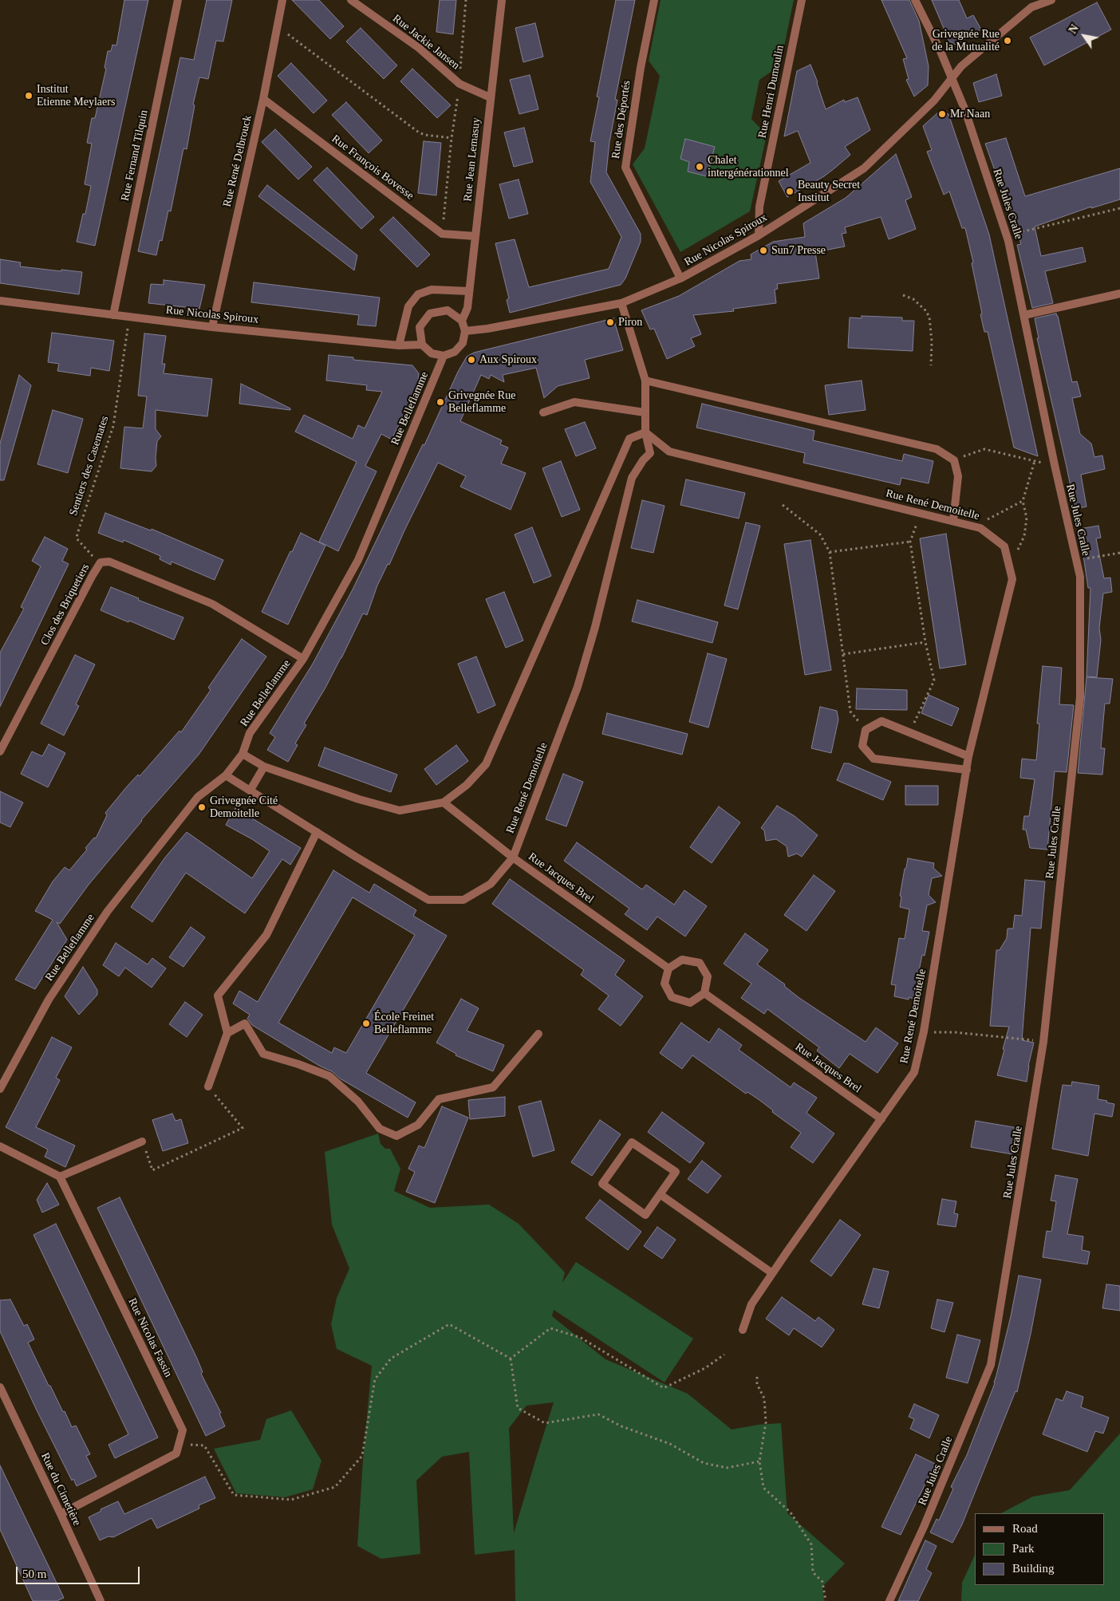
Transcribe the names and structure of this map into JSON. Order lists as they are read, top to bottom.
{
  "streets": {
    "street": [
      "Rue Jackie Jansen",
      "Rue Henri Dumoulin",
      "Rue des Déportés",
      "Rue Fernand Tilquin",
      "Rue Jean Lemasuy",
      "Rue René Delbrouck",
      "Rue François Bovesse",
      "Rue Jules Cralle",
      "Rue Nicolas Spiroux",
      "Rue Belleflamme",
      "Rue René Demoitelle",
      "Clos des Briquetiers",
      "Rue Jacques Brel",
      "Rue Nicolas Fassin",
      "Rue du Cimetière"
    ],
    "path": ["Sentiers des Casemates"]
  },
  "crossings": [
    ["Rue Jackie Jansen", "Rue Jean Lemasuy"],
    ["Rue Henri Dumoulin", "Rue Nicolas Spiroux"],
    ["Rue des Déportés", "Rue Nicolas Spiroux"],
    ["Rue Fernand Tilquin", "Rue Nicolas Spiroux"],
    ["Rue Jean Lemasuy", "Rue Nicolas Spiroux"],
    ["Rue Jean Lemasuy", "Rue Belleflamme"],
    ["Rue René Delbrouck", "Rue François Bovesse"],
    ["Rue René Delbrouck", "Rue Nicolas Spiroux"],
    ["Rue Jules Cralle", "Rue Nicolas Spiroux"],
    ["Rue Nicolas Spiroux", "Rue Belleflamme"],
    ["Rue Nicolas Spiroux", "Sentiers des Casemates"],
    ["Rue Nicolas Spiroux", "Rue René Demoitelle"],
    ["Rue Belleflamme", "Rue René Demoitelle"],
    ["Rue Belleflamme", "Clos des Briquetiers"],
    ["Sentiers des Casemates", "Clos des Briquetiers"],
    ["Rue René Demoitelle", "Rue Jacques Brel"]
  ],
  "places": [
    "Grivegnée Rue de la Mutualité",
    "Institut Etienne Meylaers",
    "Mr Naan",
    "Chalet intergénérationnel",
    "Beauty Secret Institut",
    "Sun7 Presse",
    "Piron",
    "Aux Spiroux",
    "Grivegnée Rue Belleflamme",
    "Grivegnée Cité Demoitelle",
    "École Freinet Belleflamme"
  ],
  "legend": ["Road", "Park", "Building"],
  "scale_bar": "50 m",
  "north": "top left"
}
